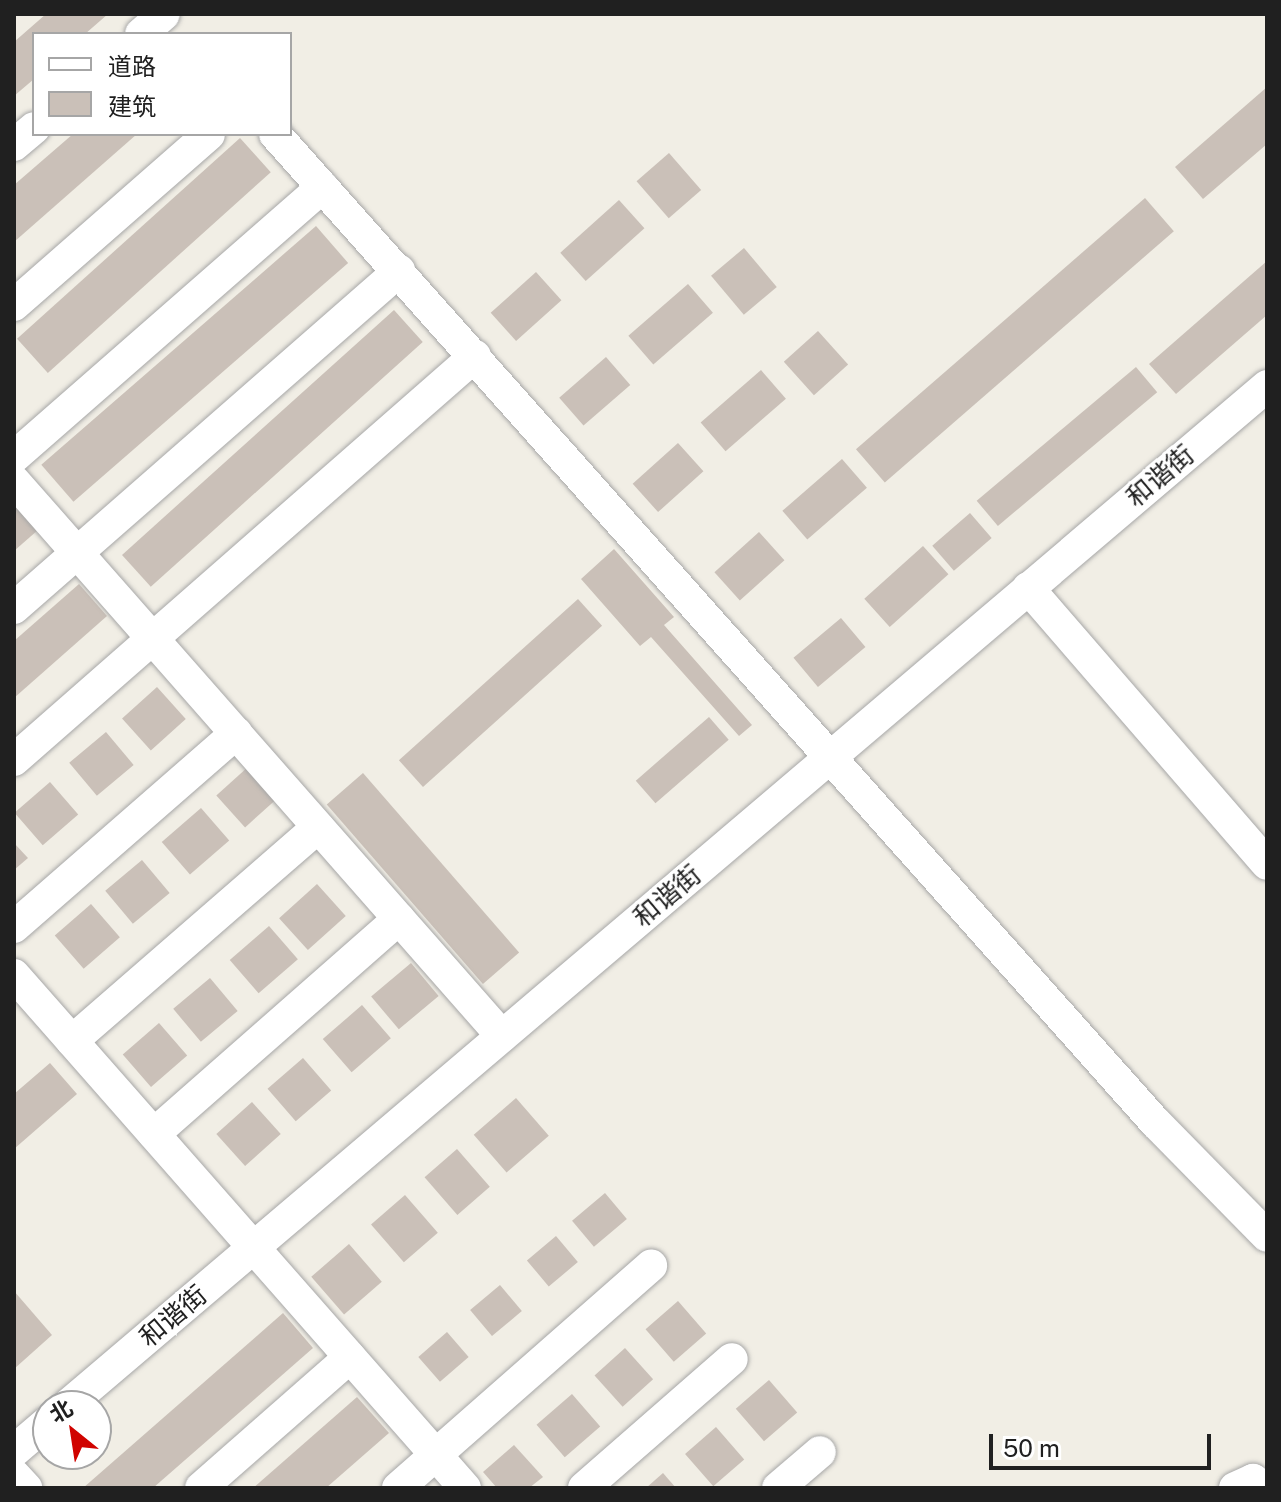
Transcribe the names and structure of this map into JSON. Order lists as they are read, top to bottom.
{
  "streets": {
    "street": ["和谐街"]
  },
  "legend": ["道路", "建筑"],
  "scale_bar": "50 m",
  "north": "top left"
}
